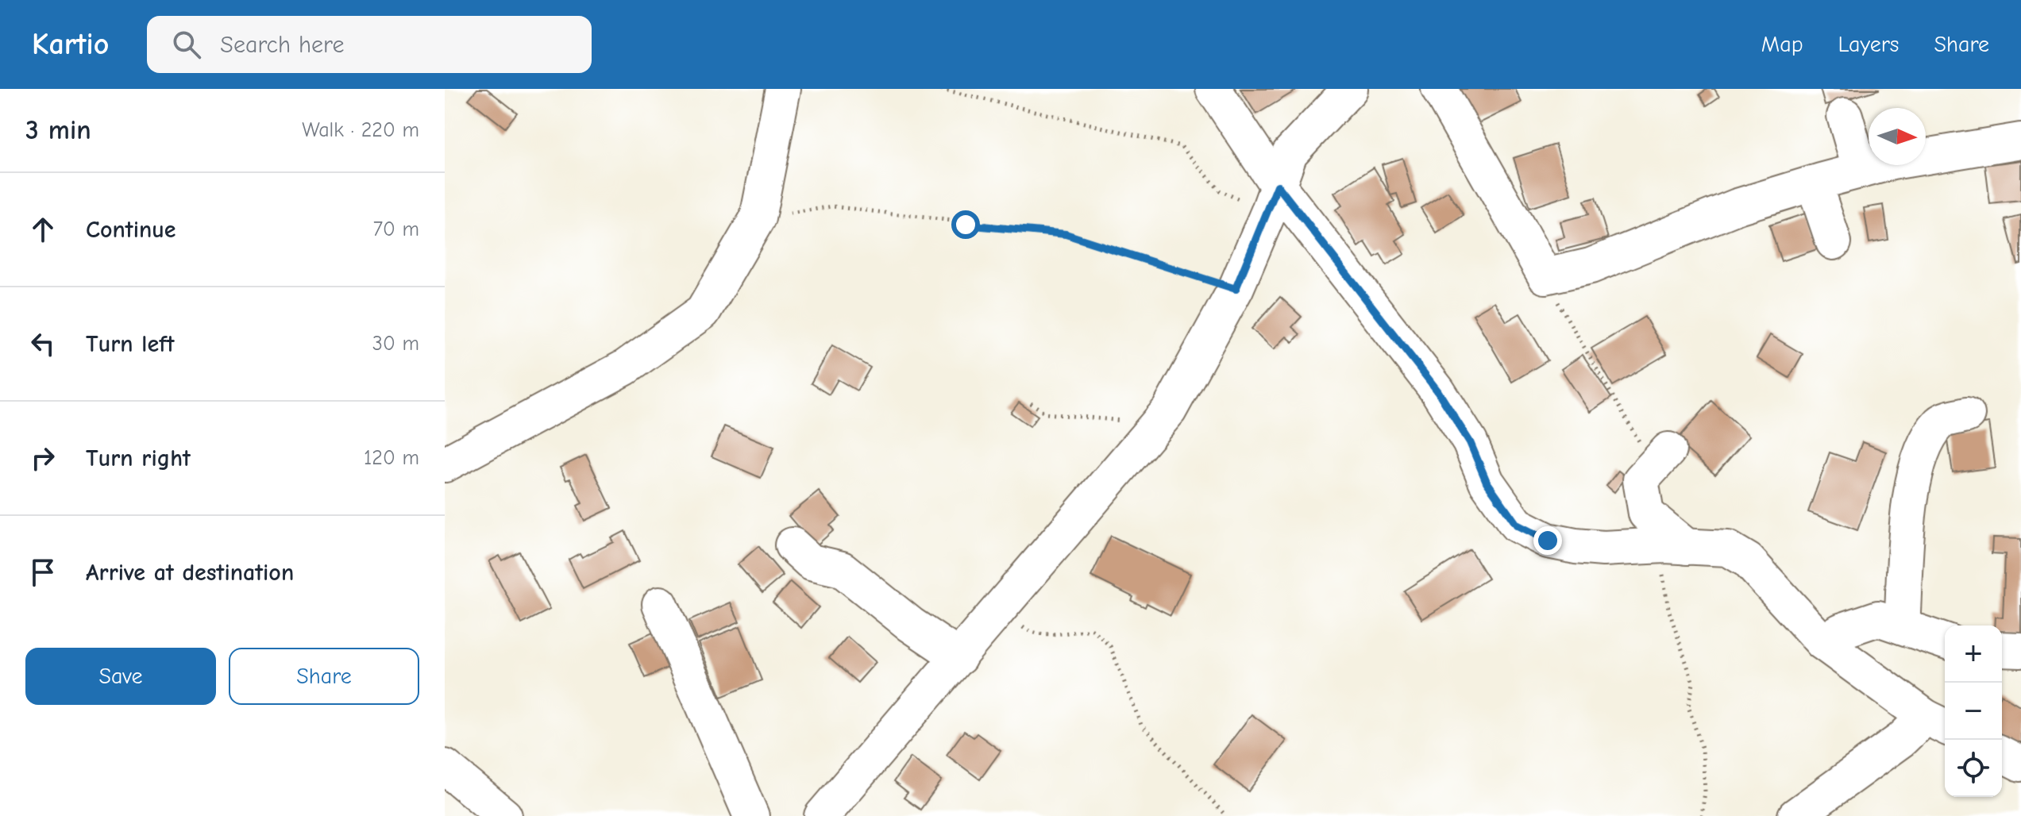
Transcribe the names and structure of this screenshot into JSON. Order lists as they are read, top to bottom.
{
  "north": "right",
  "page": {
    "header": "Kartio",
    "search": "Search here",
    "nav": ["Map", "Layers", "Share"],
    "heading": ["3 min", "Walk · 220 m"],
    "list": [
      ["Continue", "70 m"],
      ["Turn left", "30 m"],
      ["Turn right", "120 m"],
      "Arrive at destination"
    ],
    "map_buttons": ["+", "−"],
    "buttons": ["Save", "Share"]
  }
}
